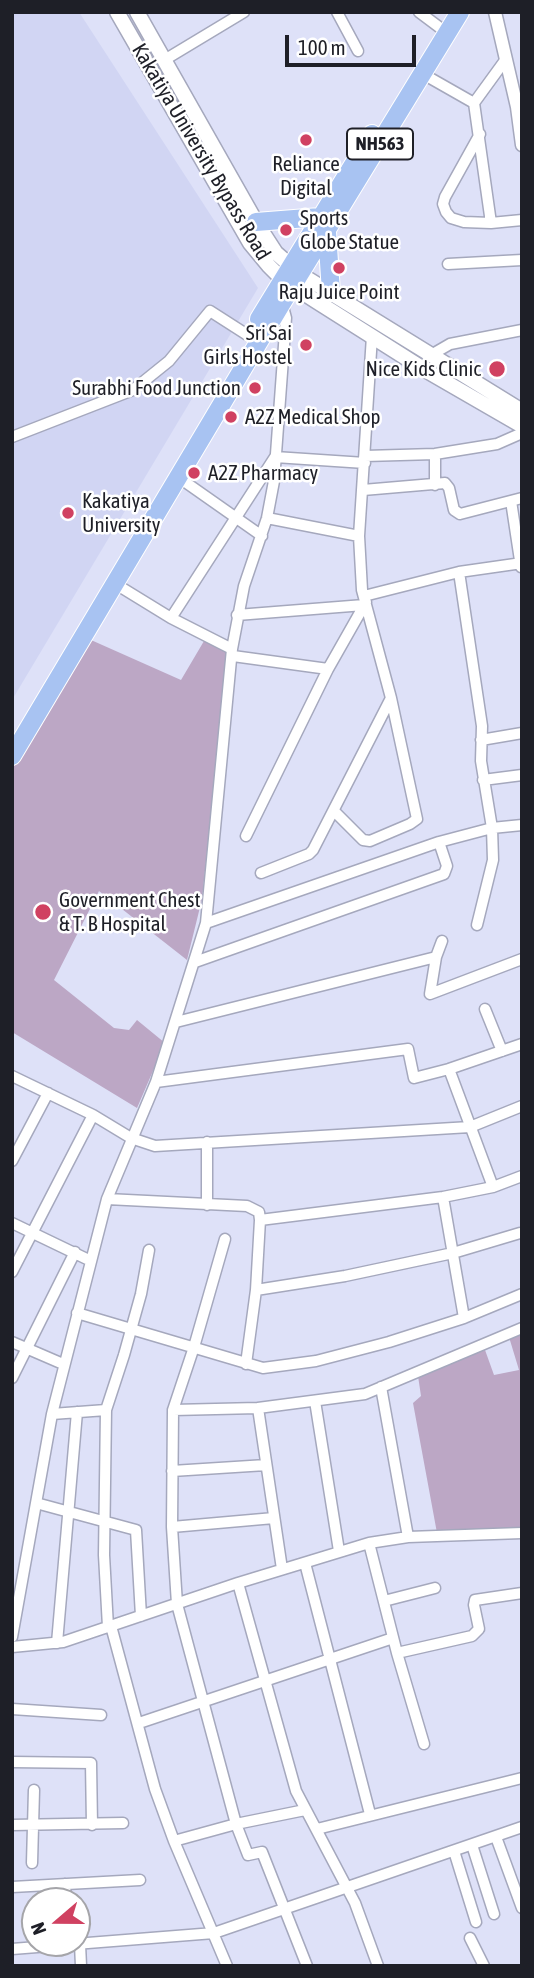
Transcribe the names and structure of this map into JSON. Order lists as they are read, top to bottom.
{
  "streets": {
    "highway": ["NH563"],
    "main road": ["Kakatiya University Bypass Road"]
  },
  "crossings": [
    ["NH563", "Kakatiya University Bypass Road"]
  ],
  "places": [
    "Reliance Digital",
    "Sports Globe Statue",
    "Raju Juice Point",
    "Sri Sai Girls Hostel",
    "Nice Kids Clinic",
    "Surabhi Food Junction",
    "A2Z Medical Shop",
    "A2Z Pharmacy",
    "Kakatiya University",
    "Government Chest & T. B Hospital"
  ],
  "scale_bar": "100 m",
  "north": "left"
}
